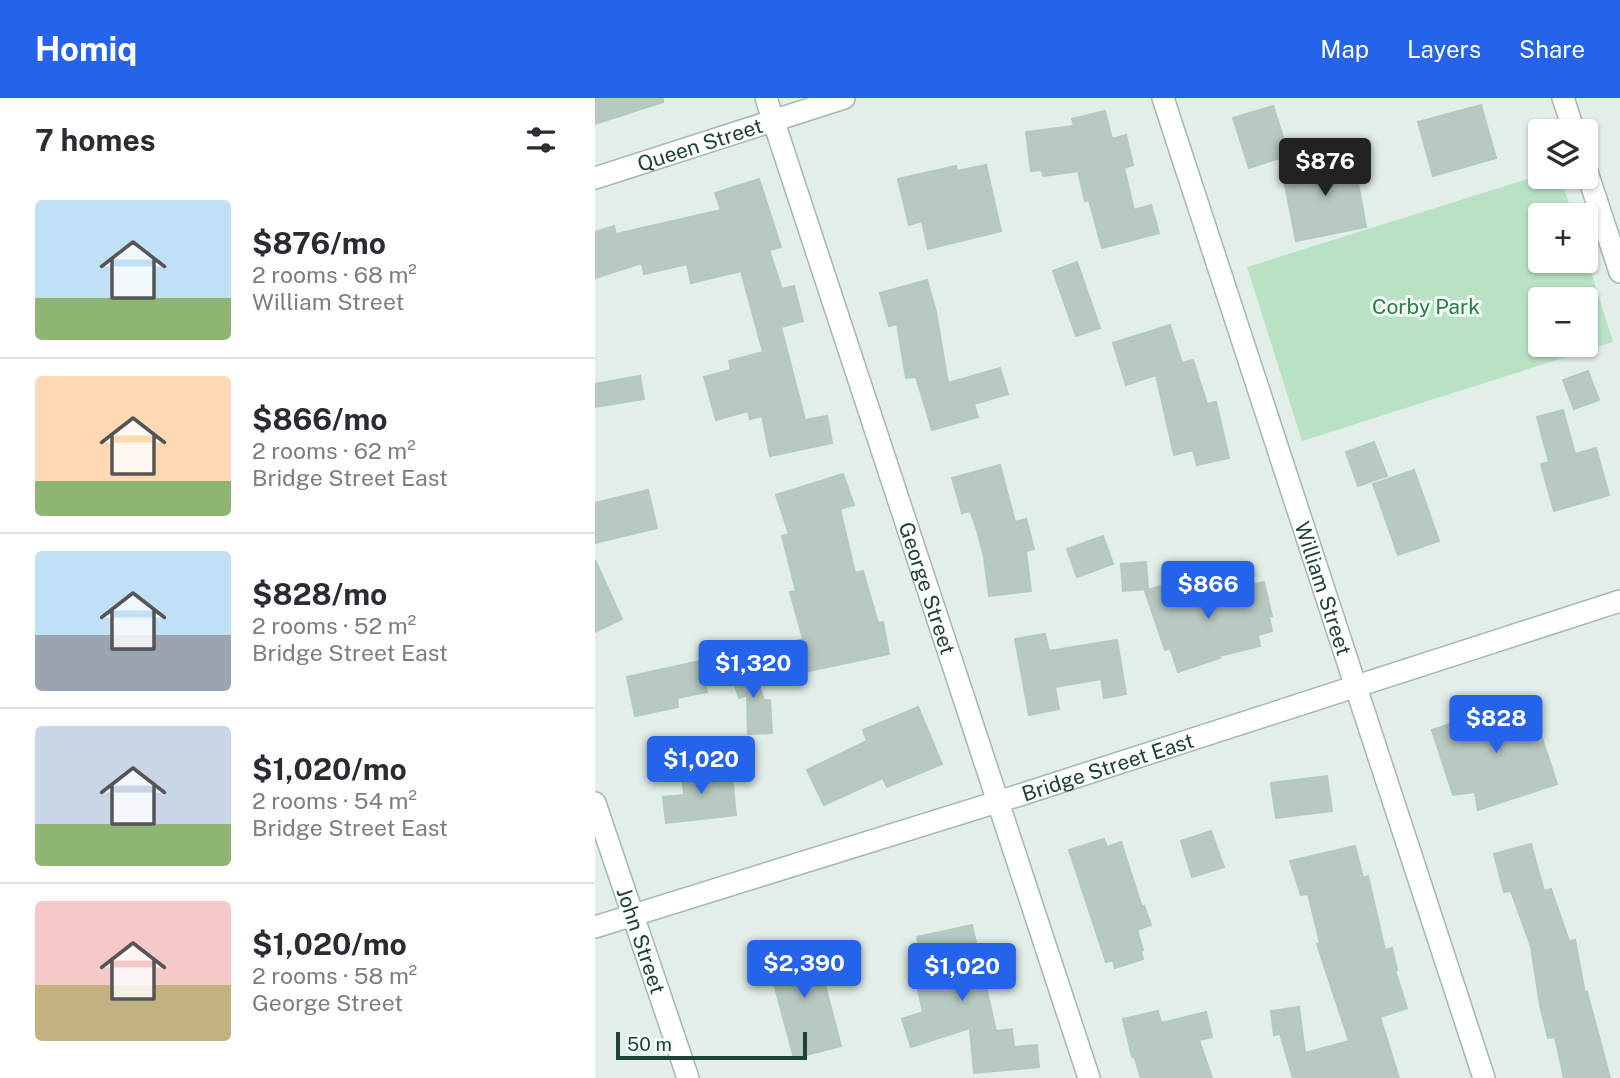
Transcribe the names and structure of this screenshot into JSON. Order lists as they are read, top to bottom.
{
  "streets": {
    "street": [
      "Queen Street",
      "George Street",
      "William Street",
      "Bridge Street East",
      "John Street"
    ]
  },
  "crossings": [
    ["Queen Street", "George Street"],
    ["George Street", "Bridge Street East"],
    ["William Street", "Bridge Street East"],
    ["Bridge Street East", "John Street"]
  ],
  "parks": ["Corby Park"],
  "scale_bar": "50 m",
  "page": {
    "header": "Homiq",
    "nav": ["Map", "Layers", "Share"],
    "heading": "7 homes",
    "map_buttons": ["+", "−"],
    "price": [
      "$876",
      "$866",
      "$1,320",
      "$828",
      "$1,020",
      "$2,390",
      "$1,020"
    ],
    "list": [
      {
        "name": "$876/mo",
        "note": "2 rooms · 68 m² · William Street"
      },
      {
        "name": "$866/mo",
        "note": "2 rooms · 62 m² · Bridge Street East"
      },
      {
        "name": "$828/mo",
        "note": "2 rooms · 52 m² · Bridge Street East"
      },
      {
        "name": "$1,020/mo",
        "note": "2 rooms · 54 m² · Bridge Street East"
      },
      {
        "name": "$1,020/mo",
        "note": "2 rooms · 58 m² · George Street"
      }
    ],
    "scale": "50 m"
  }
}
